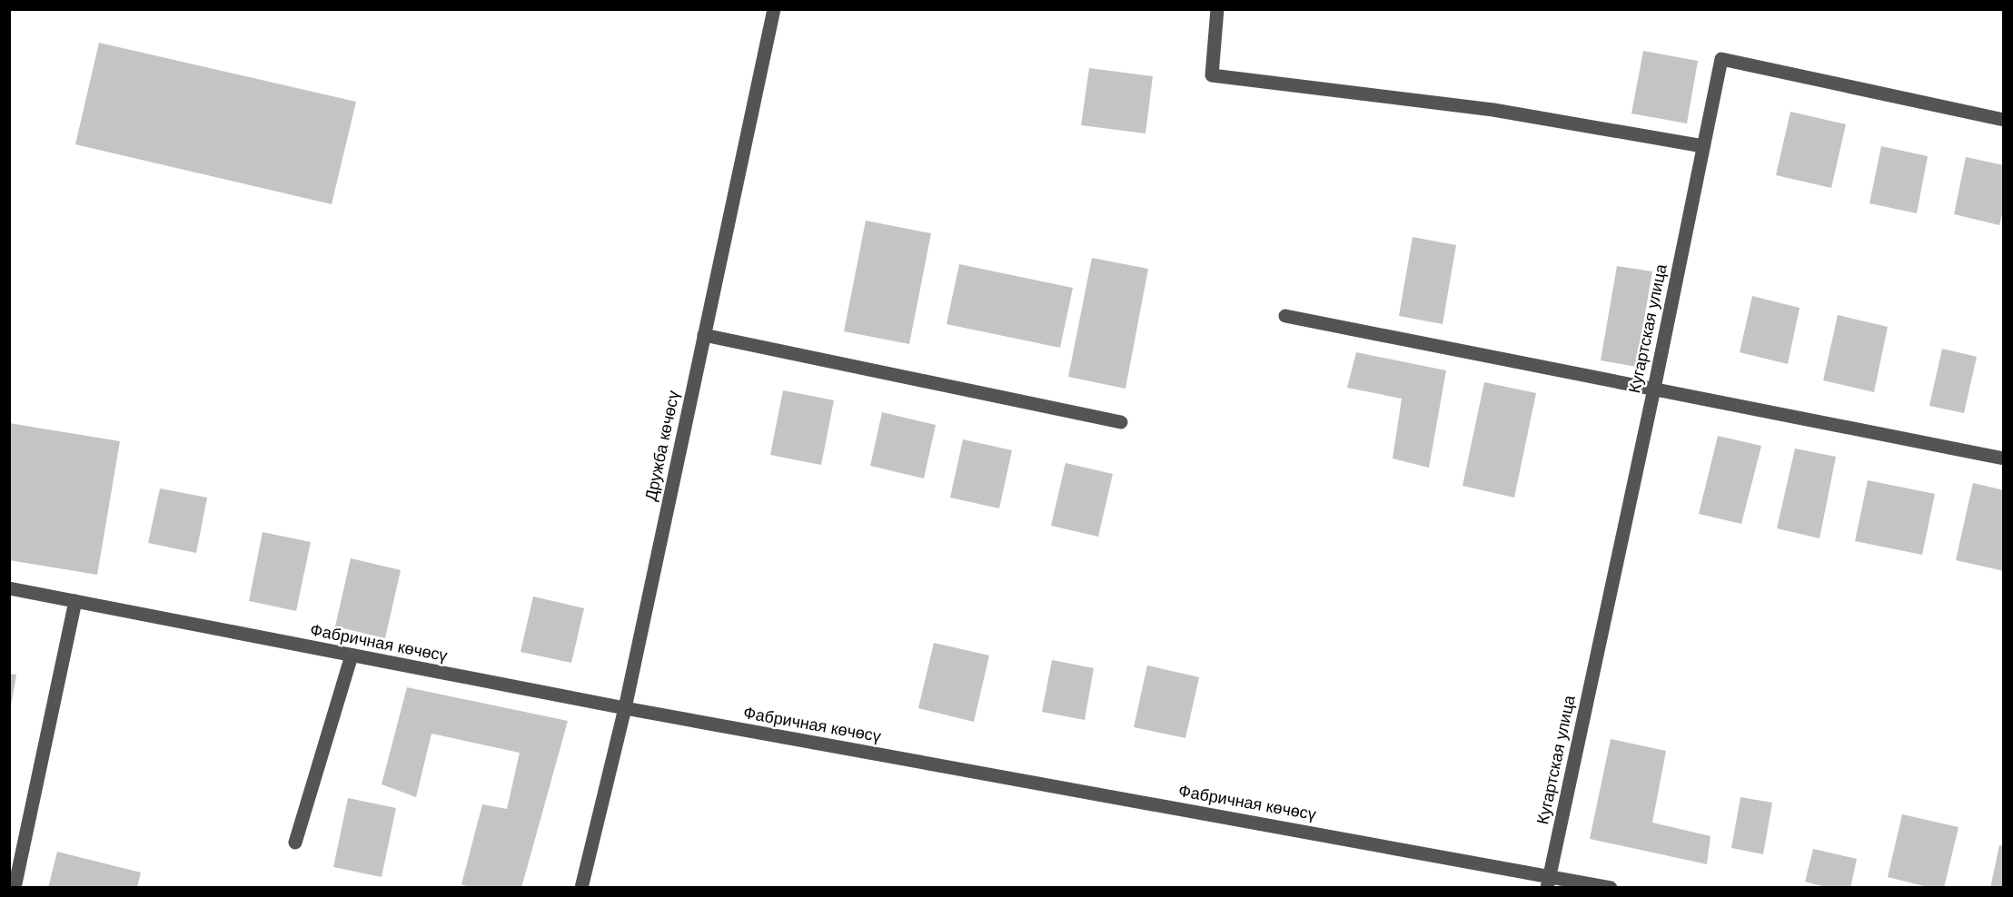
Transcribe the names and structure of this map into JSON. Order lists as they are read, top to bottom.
{
  "streets": {
    "street": ["Кугартская улица", "Дружба көчөсү", "Фабричная көчөсү"]
  },
  "crossings": [
    ["Кугартская улица", "Фабричная көчөсү"],
    ["Дружба көчөсү", "Фабричная көчөсү"]
  ]
}
